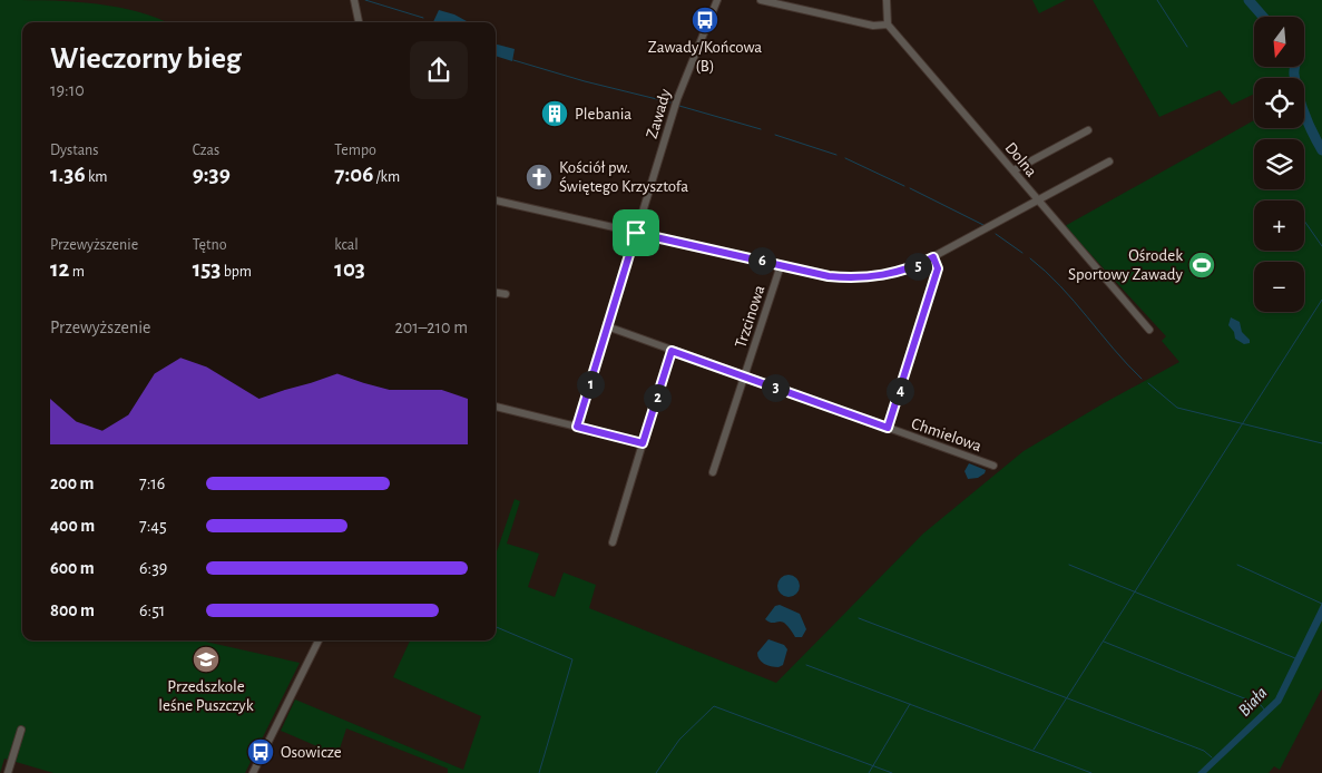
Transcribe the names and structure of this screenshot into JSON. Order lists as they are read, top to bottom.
{
  "streets": {
    "street": [
      "Zawady",
      "Dolna",
      "Trzcinowa",
      "Chmielowa"
    ]
  },
  "crossings": [
    ["Zawady", "Chmielowa"],
    ["Trzcinowa", "Chmielowa"]
  ],
  "water": ["Biała"],
  "places": {
    "bus stop": ["Zawady/Końcowa (B)", "Osowicze"],
    "building": ["Plebania"],
    "church": ["Kościół pw. Świętego Krzysztofa"],
    "sports": ["Ośrodek Sportowy Zawady"],
    "school or university": ["Przedszkole leśne Puszczyk"]
  },
  "north": "bottom",
  "page": {
    "map_buttons": ["+", "−"],
    "heading": ["Wieczorny bieg", "19:10"],
    "stats": [
      ["Dystans", "1.36 km"],
      ["Czas", "9:39"],
      ["Tempo", "7:06 /km"],
      ["Przewyższenie", "12 m"],
      ["Tętno", "153 bpm"],
      ["kcal", "103"]
    ],
    "pins": [
      "6",
      "5",
      "1",
      "3",
      "4",
      "2"
    ],
    "chart": ["Przewyższenie", "201–210 m"],
    "list": [
      {
        "name": "200 m",
        "note": "7:16"
      },
      {
        "name": "400 m",
        "note": "7:45"
      },
      {
        "name": "600 m",
        "note": "6:39"
      },
      {
        "name": "800 m",
        "note": "6:51"
      }
    ]
  }
}
